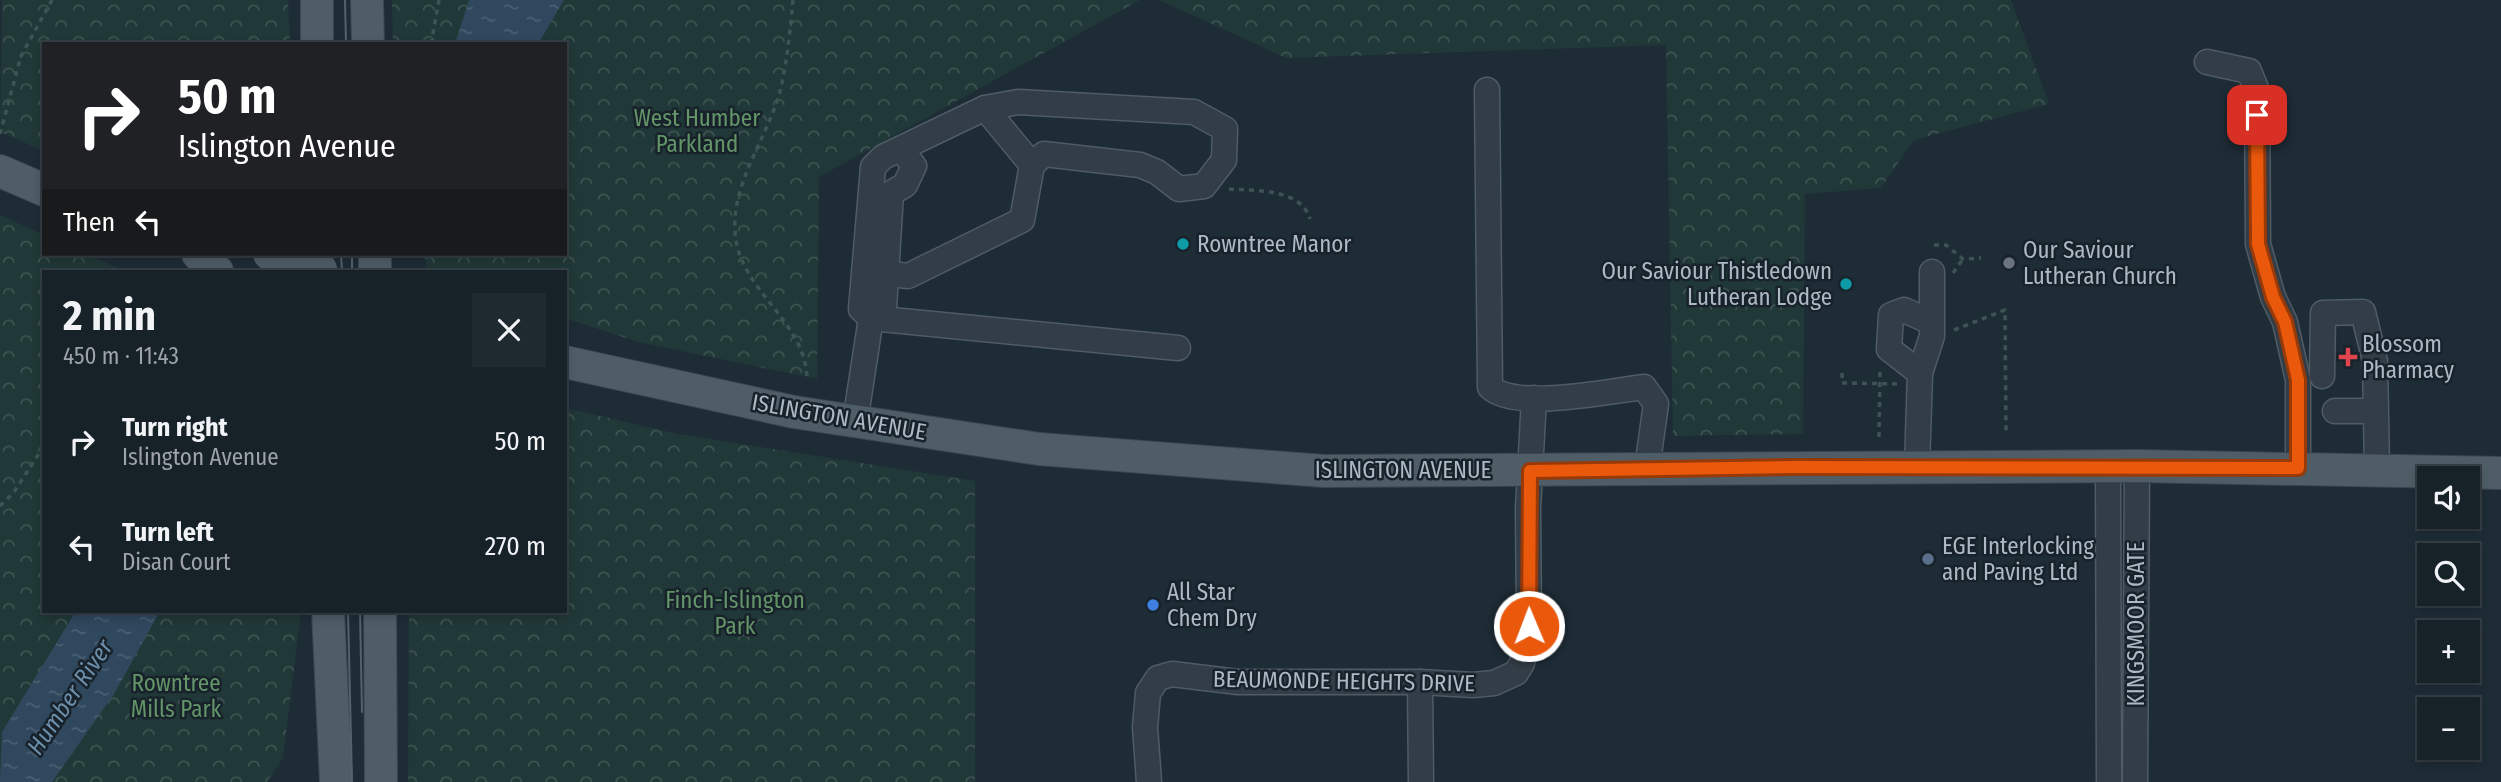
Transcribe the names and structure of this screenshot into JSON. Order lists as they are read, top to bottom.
{
  "streets": {
    "main road": ["ISLINGTON AVENUE"],
    "street": ["KINGSMOOR GATE", "BEAUMONDE HEIGHTS DRIVE"]
  },
  "crossings": [
    ["ISLINGTON AVENUE", "KINGSMOOR GATE"],
    ["ISLINGTON AVENUE", "BEAUMONDE HEIGHTS DRIVE"]
  ],
  "water": ["Humber River"],
  "parks": ["West Humber Parkland", "Finch-Islington Park", "Rowntree Mills Park"],
  "places": {
    "other": [
      "Rowntree Manor",
      "Our Saviour Lutheran Church",
      "Our Saviour Thistledown Lutheran Lodge",
      "EGE Interlocking and Paving Ltd",
      "All Star Chem Dry"
    ],
    "health": ["Blossom Pharmacy"]
  },
  "page": {
    "turn": ["50 m", "Islington Avenue"],
    "then": "Then",
    "heading": ["2 min", "450 m · 11:43"],
    "list": [
      {
        "name": "Turn right",
        "note": "Islington Avenue",
        "value": "50 m"
      },
      {
        "name": "Turn left",
        "note": "Disan Court",
        "value": "270 m"
      }
    ],
    "map_buttons": ["+", "−"]
  }
}
